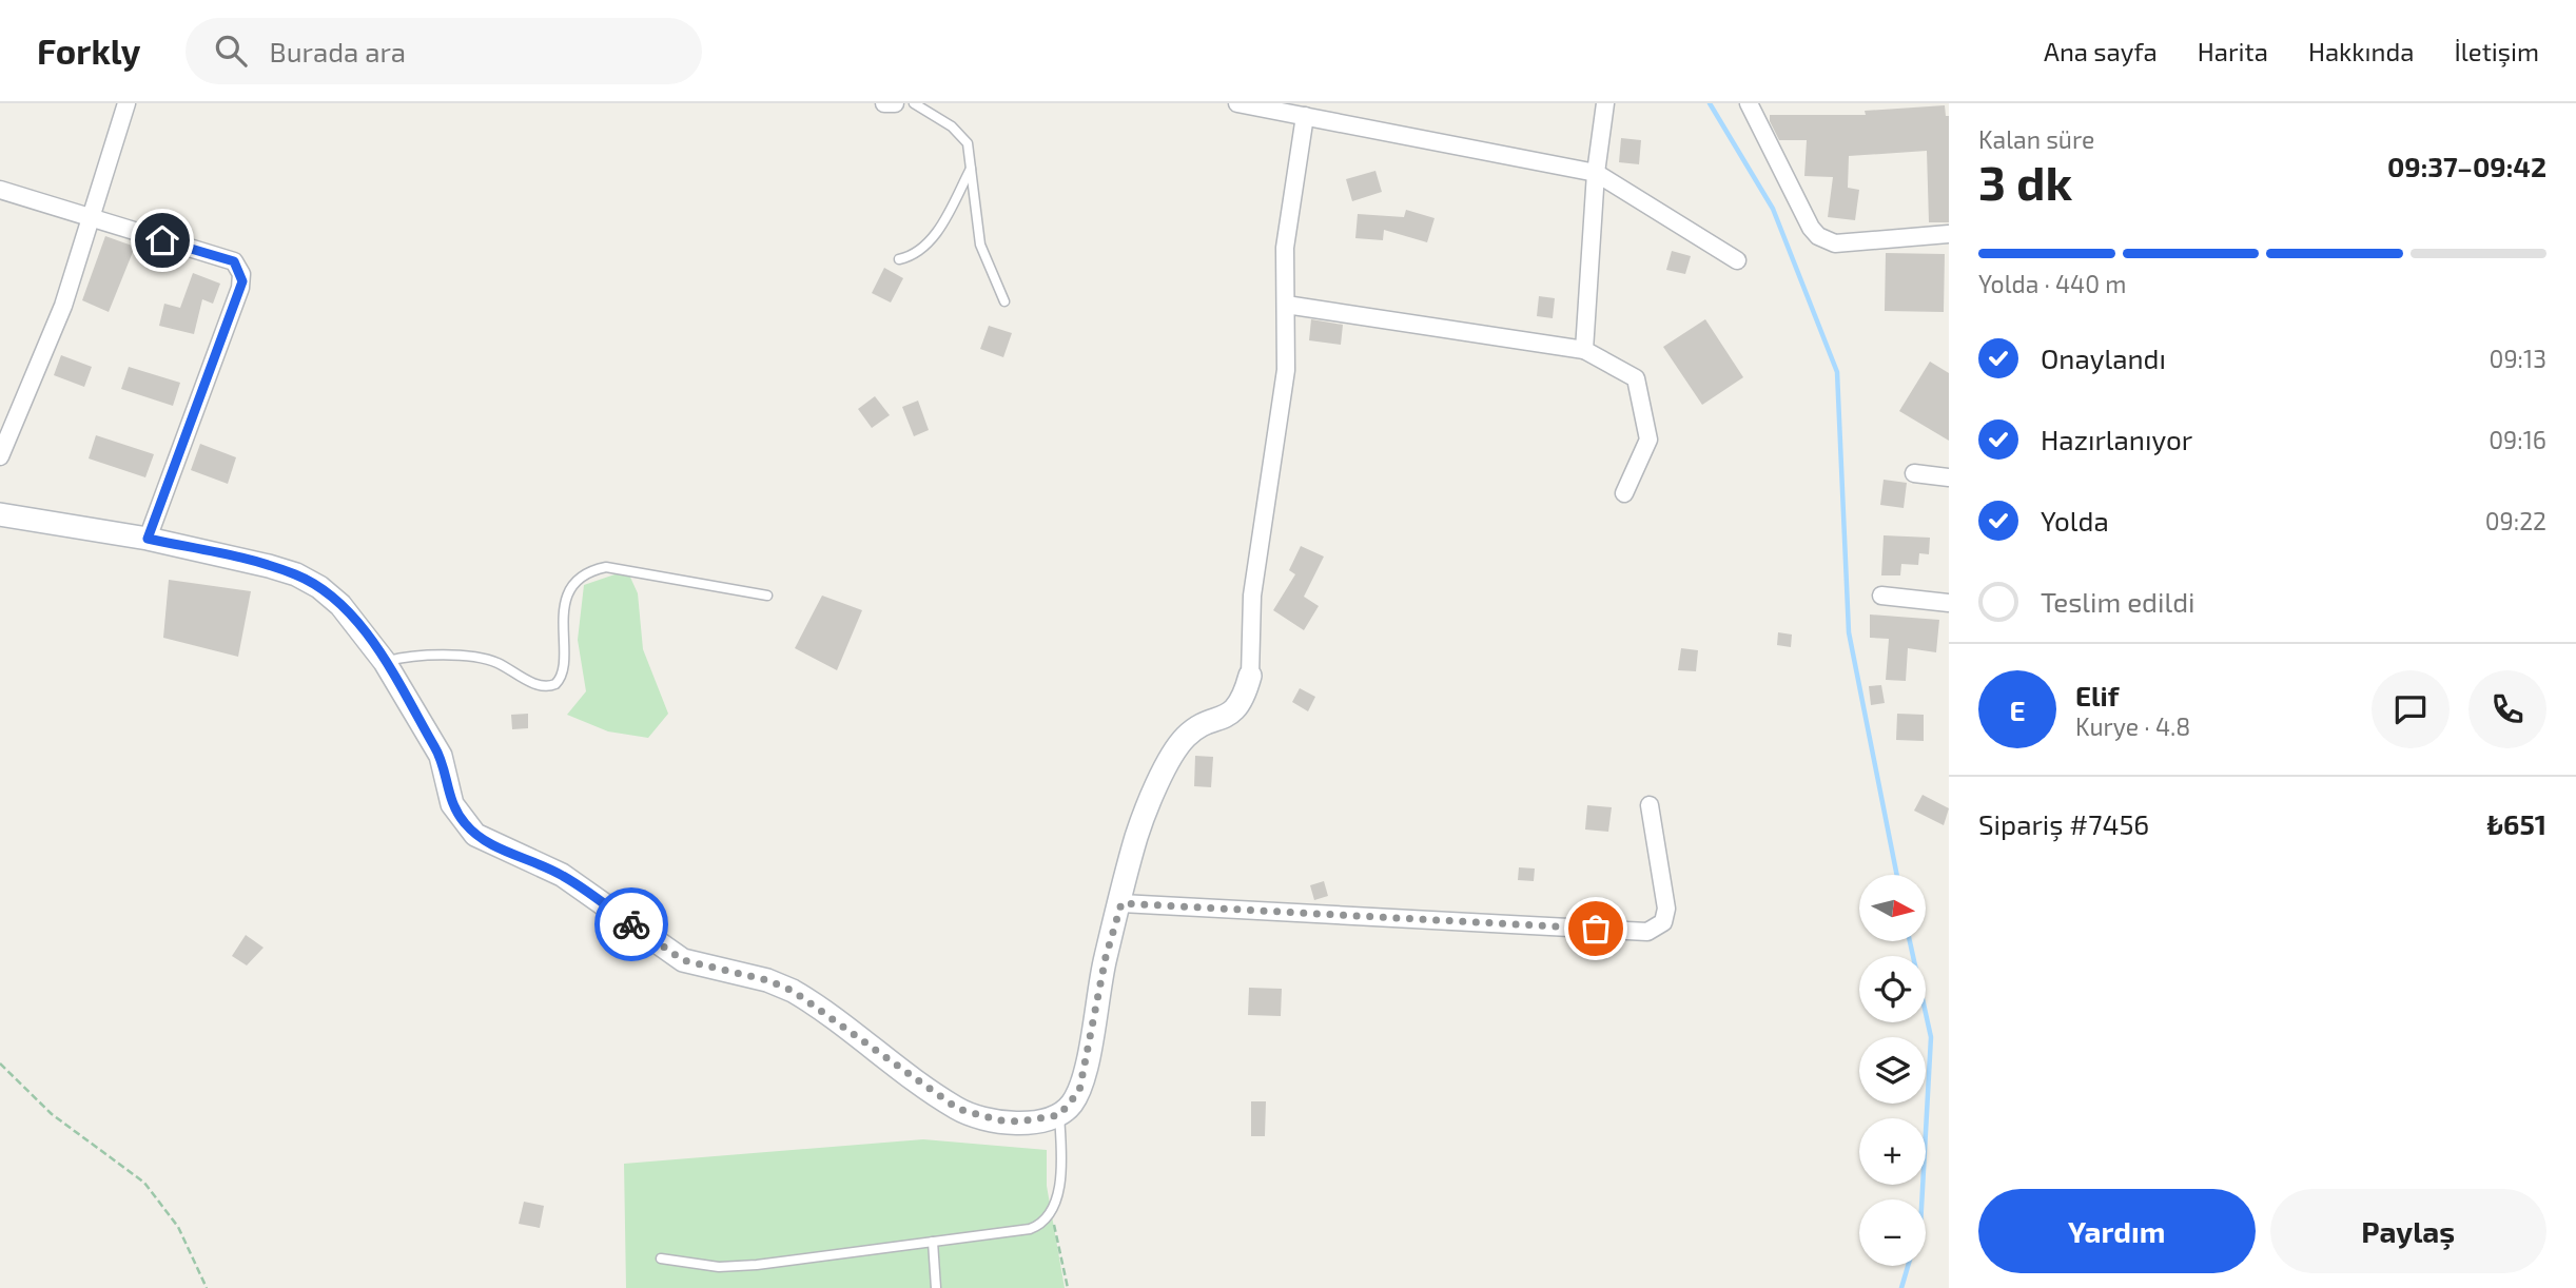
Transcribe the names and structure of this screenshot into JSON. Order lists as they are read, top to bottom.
{
  "north": "right",
  "page": {
    "header": "Forkly",
    "search": "Burada ara",
    "nav": [
      "Ana sayfa",
      "Harita",
      "Hakkında",
      "İletişim"
    ],
    "heading": ["3 dk", "Kalan süre", "09:37–09:42"],
    "panel": [
      "Elif",
      "Kurye · 4.8",
      "Sipariş #7456",
      "₺651"
    ],
    "bar": "Yolda · 440 m",
    "list": [
      ["Onaylandı", "09:13"],
      ["Hazırlanıyor", "09:16"],
      ["Yolda", "09:22"],
      "Teslim edildi"
    ],
    "round": "E",
    "map_buttons": ["+", "−"],
    "buttons": ["Yardım", "Paylaş"]
  }
}
